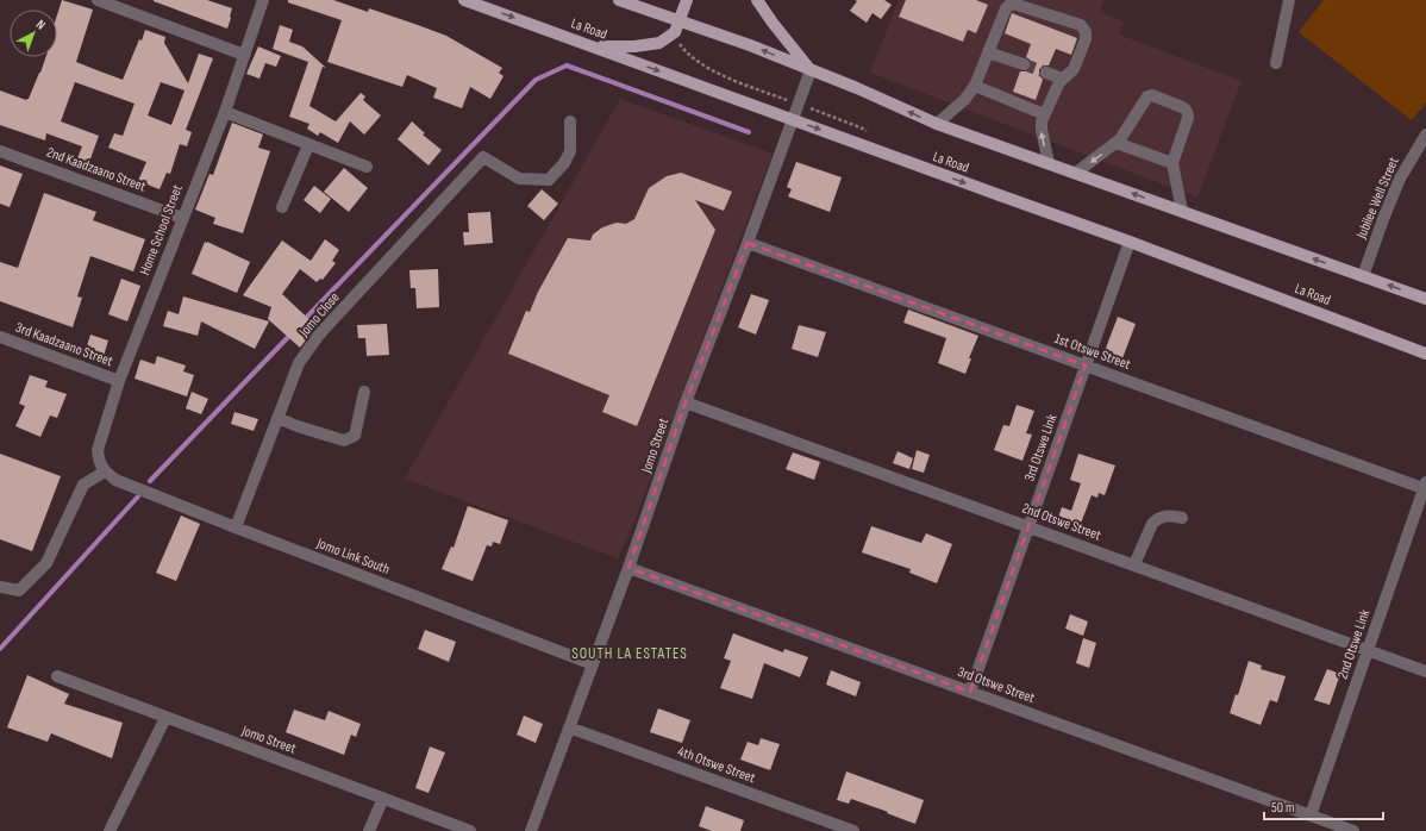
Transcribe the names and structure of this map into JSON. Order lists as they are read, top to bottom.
{
  "streets": {
    "main road": ["La Road"],
    "street": [
      "2nd Kaadzaano Street",
      "Jubilee Well Street",
      "Home School Street",
      "Jomo Close",
      "3rd Kaadzaano Street",
      "1st Otswe Street",
      "Jomo Street",
      "3rd Otswe Link",
      "2nd Otswe Street",
      "Jomo Link South",
      "2nd Otswe Link",
      "3rd Otswe Street",
      "4th Otswe Street"
    ]
  },
  "crossings": [
    ["La Road", "Jomo Street"],
    ["La Road", "3rd Otswe Link"],
    ["2nd Kaadzaano Street", "Home School Street"],
    ["Home School Street", "3rd Kaadzaano Street"],
    ["Home School Street", "Jomo Link South"],
    ["Jomo Close", "Jomo Link South"],
    ["1st Otswe Street", "Jomo Street"],
    ["1st Otswe Street", "3rd Otswe Link"],
    ["1st Otswe Street", "2nd Otswe Link"],
    ["Jomo Street", "2nd Otswe Street"],
    ["Jomo Street", "Jomo Link South"],
    ["Jomo Street", "3rd Otswe Street"],
    ["Jomo Street", "4th Otswe Street"],
    ["3rd Otswe Link", "2nd Otswe Street"],
    ["3rd Otswe Link", "3rd Otswe Street"],
    ["2nd Otswe Street", "2nd Otswe Link"],
    ["2nd Otswe Link", "3rd Otswe Street"]
  ],
  "districts": ["SOUTH LA ESTATES"],
  "scale_bar": "50 m",
  "north": "top right"
}
